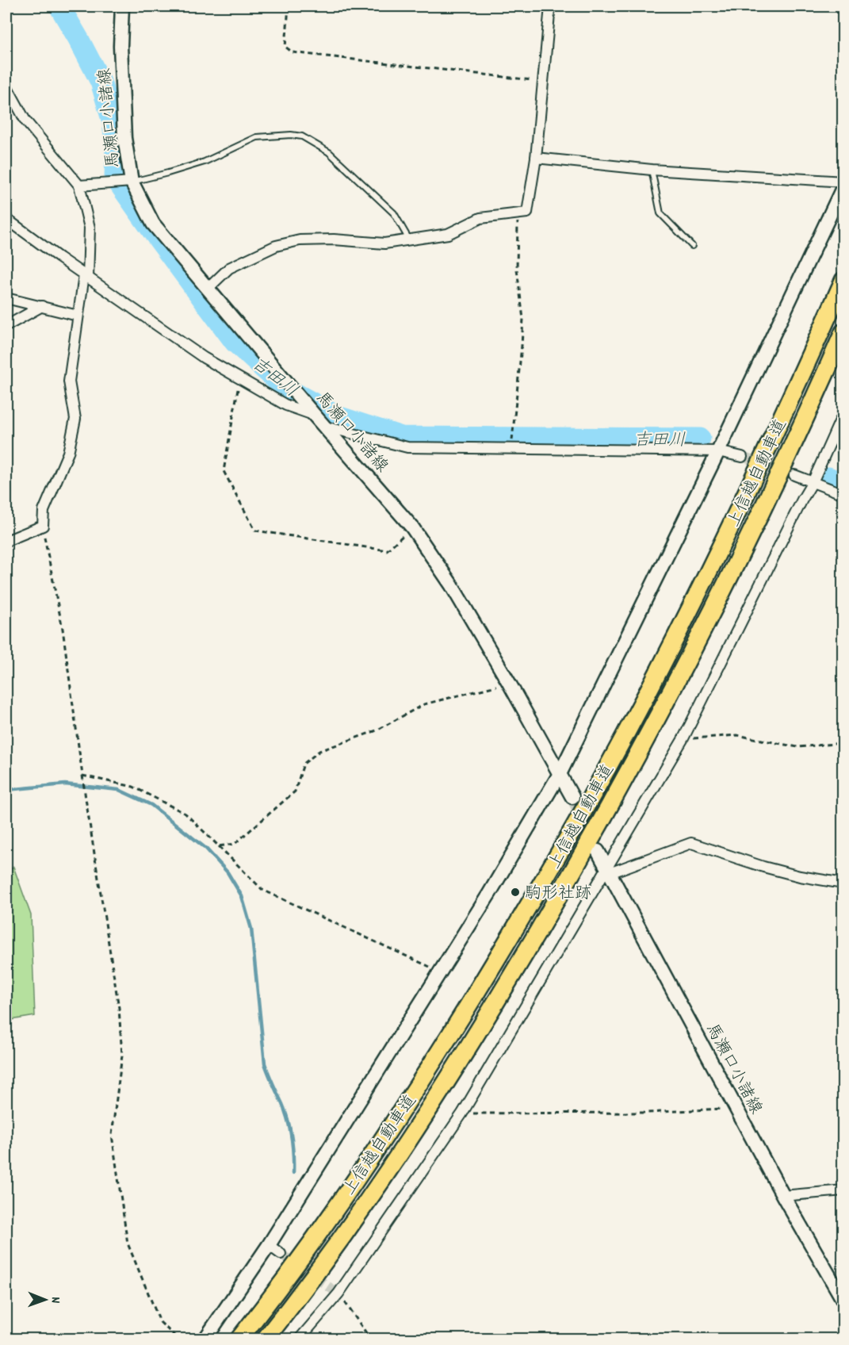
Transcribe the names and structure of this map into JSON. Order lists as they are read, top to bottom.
{
  "streets": {
    "highway": ["上信越自動車道"],
    "main road": ["馬瀬口小諸線"]
  },
  "water": ["吉田川"],
  "places": ["駒形社跡"],
  "north": "right"
}
